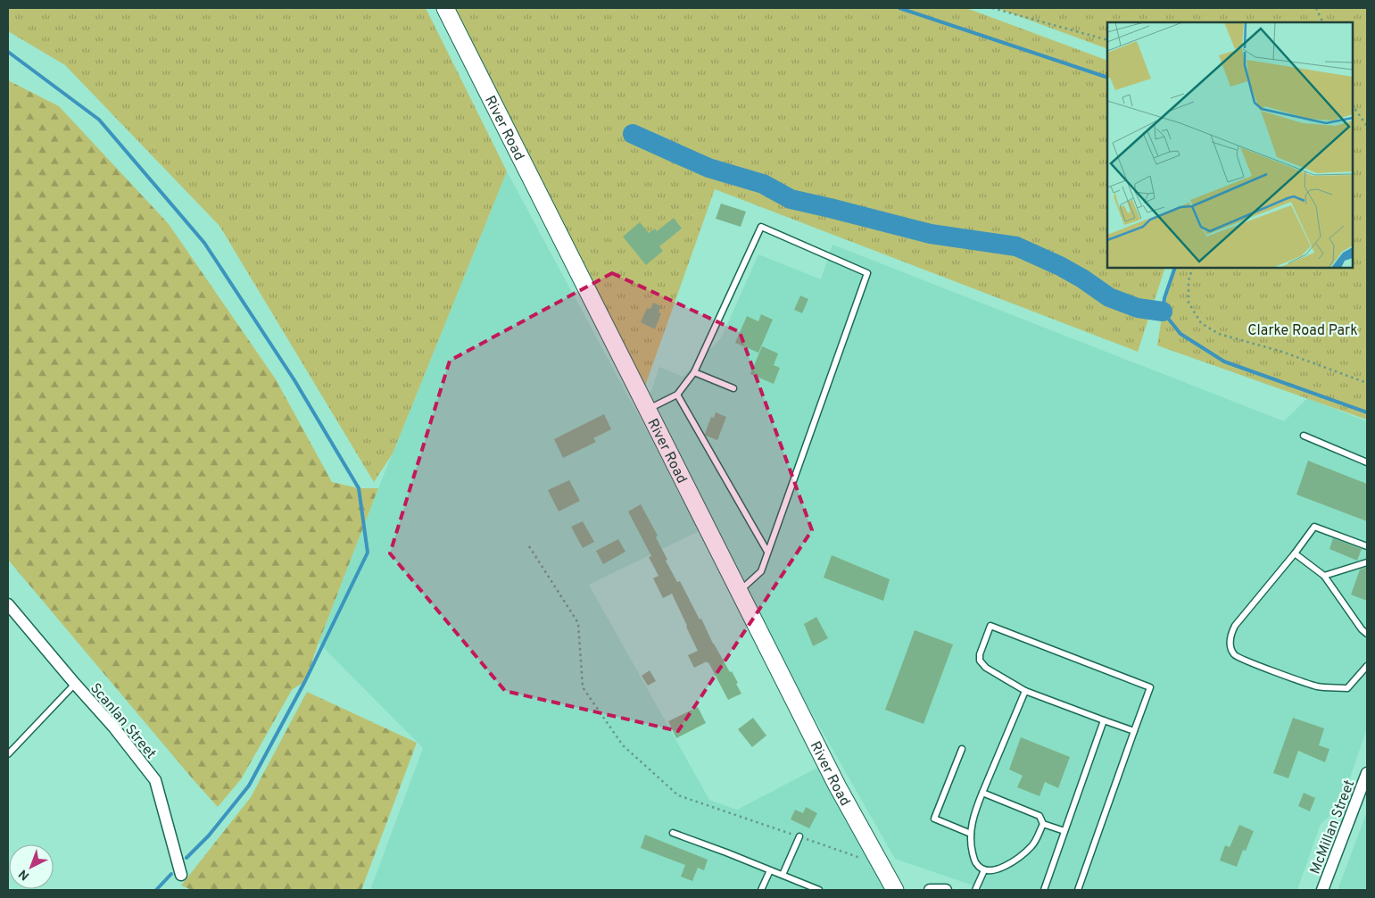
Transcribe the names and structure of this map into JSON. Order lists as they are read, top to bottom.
{
  "streets": {
    "street": ["River Road", "Scanlan Street", "McMillan Street"]
  },
  "parks": ["Clarke Road Park"],
  "north": "bottom left"
}
